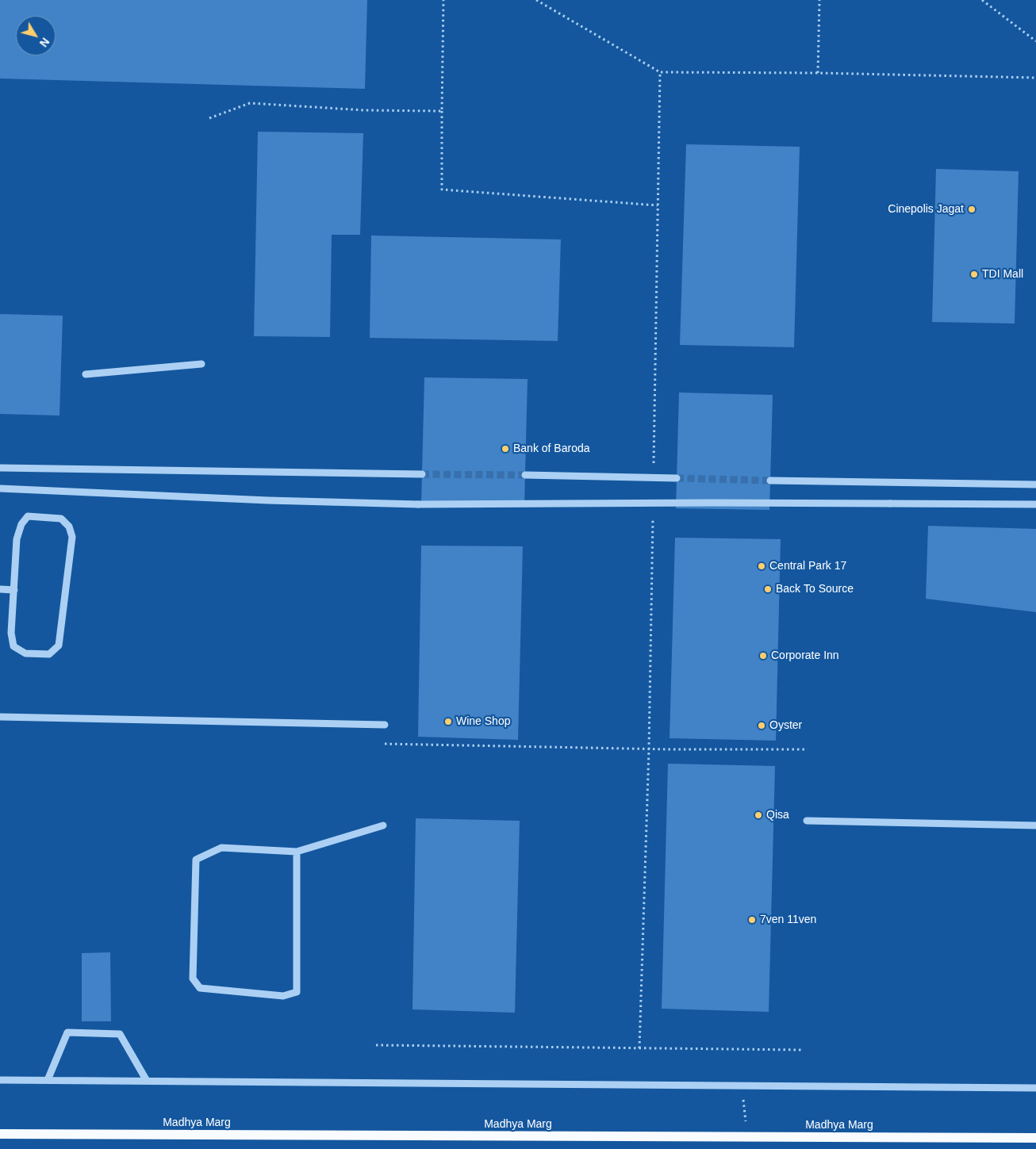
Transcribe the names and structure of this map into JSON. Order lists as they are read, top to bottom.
{
  "streets": {
    "main road": ["Madhya Marg"]
  },
  "places": [
    "Cinepolis Jagat",
    "TDI Mall",
    "Bank of Baroda",
    "Central Park 17",
    "Back To Source",
    "Corporate Inn",
    "Wine Shop",
    "Oyster",
    "Qisa",
    "7ven 11ven"
  ],
  "north": "bottom right"
}
